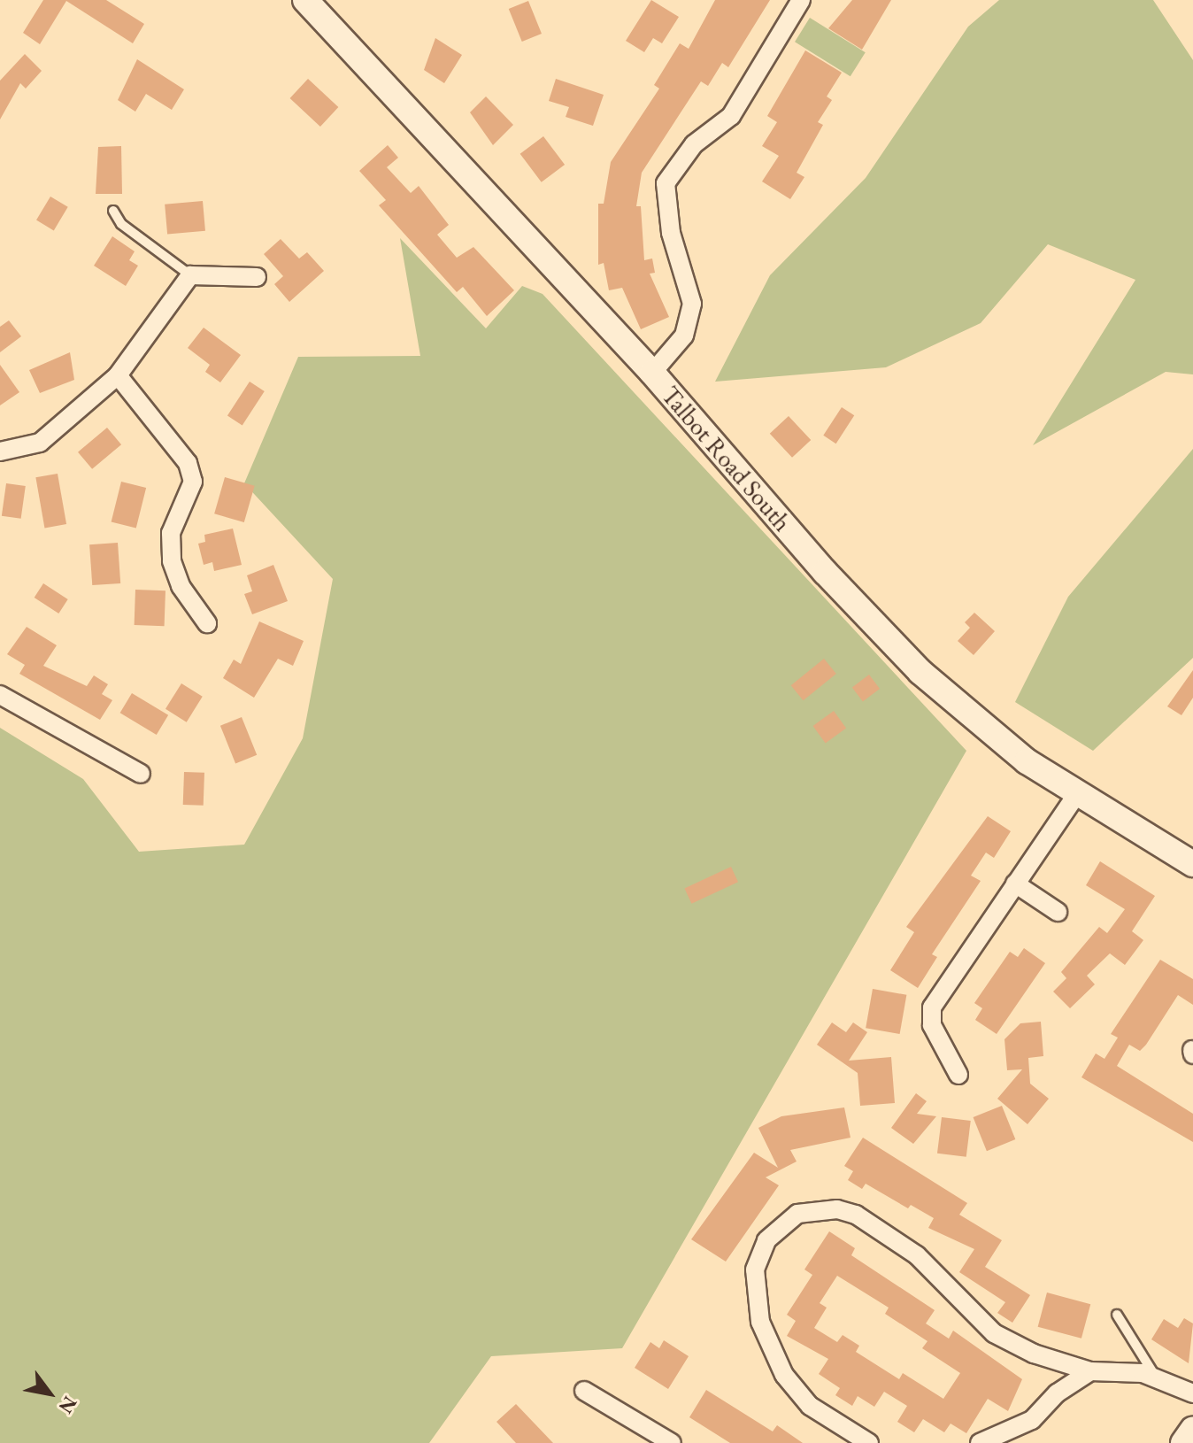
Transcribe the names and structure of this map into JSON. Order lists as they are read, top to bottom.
{
  "streets": {
    "street": ["Talbot Road South"]
  },
  "north": "bottom right"
}
